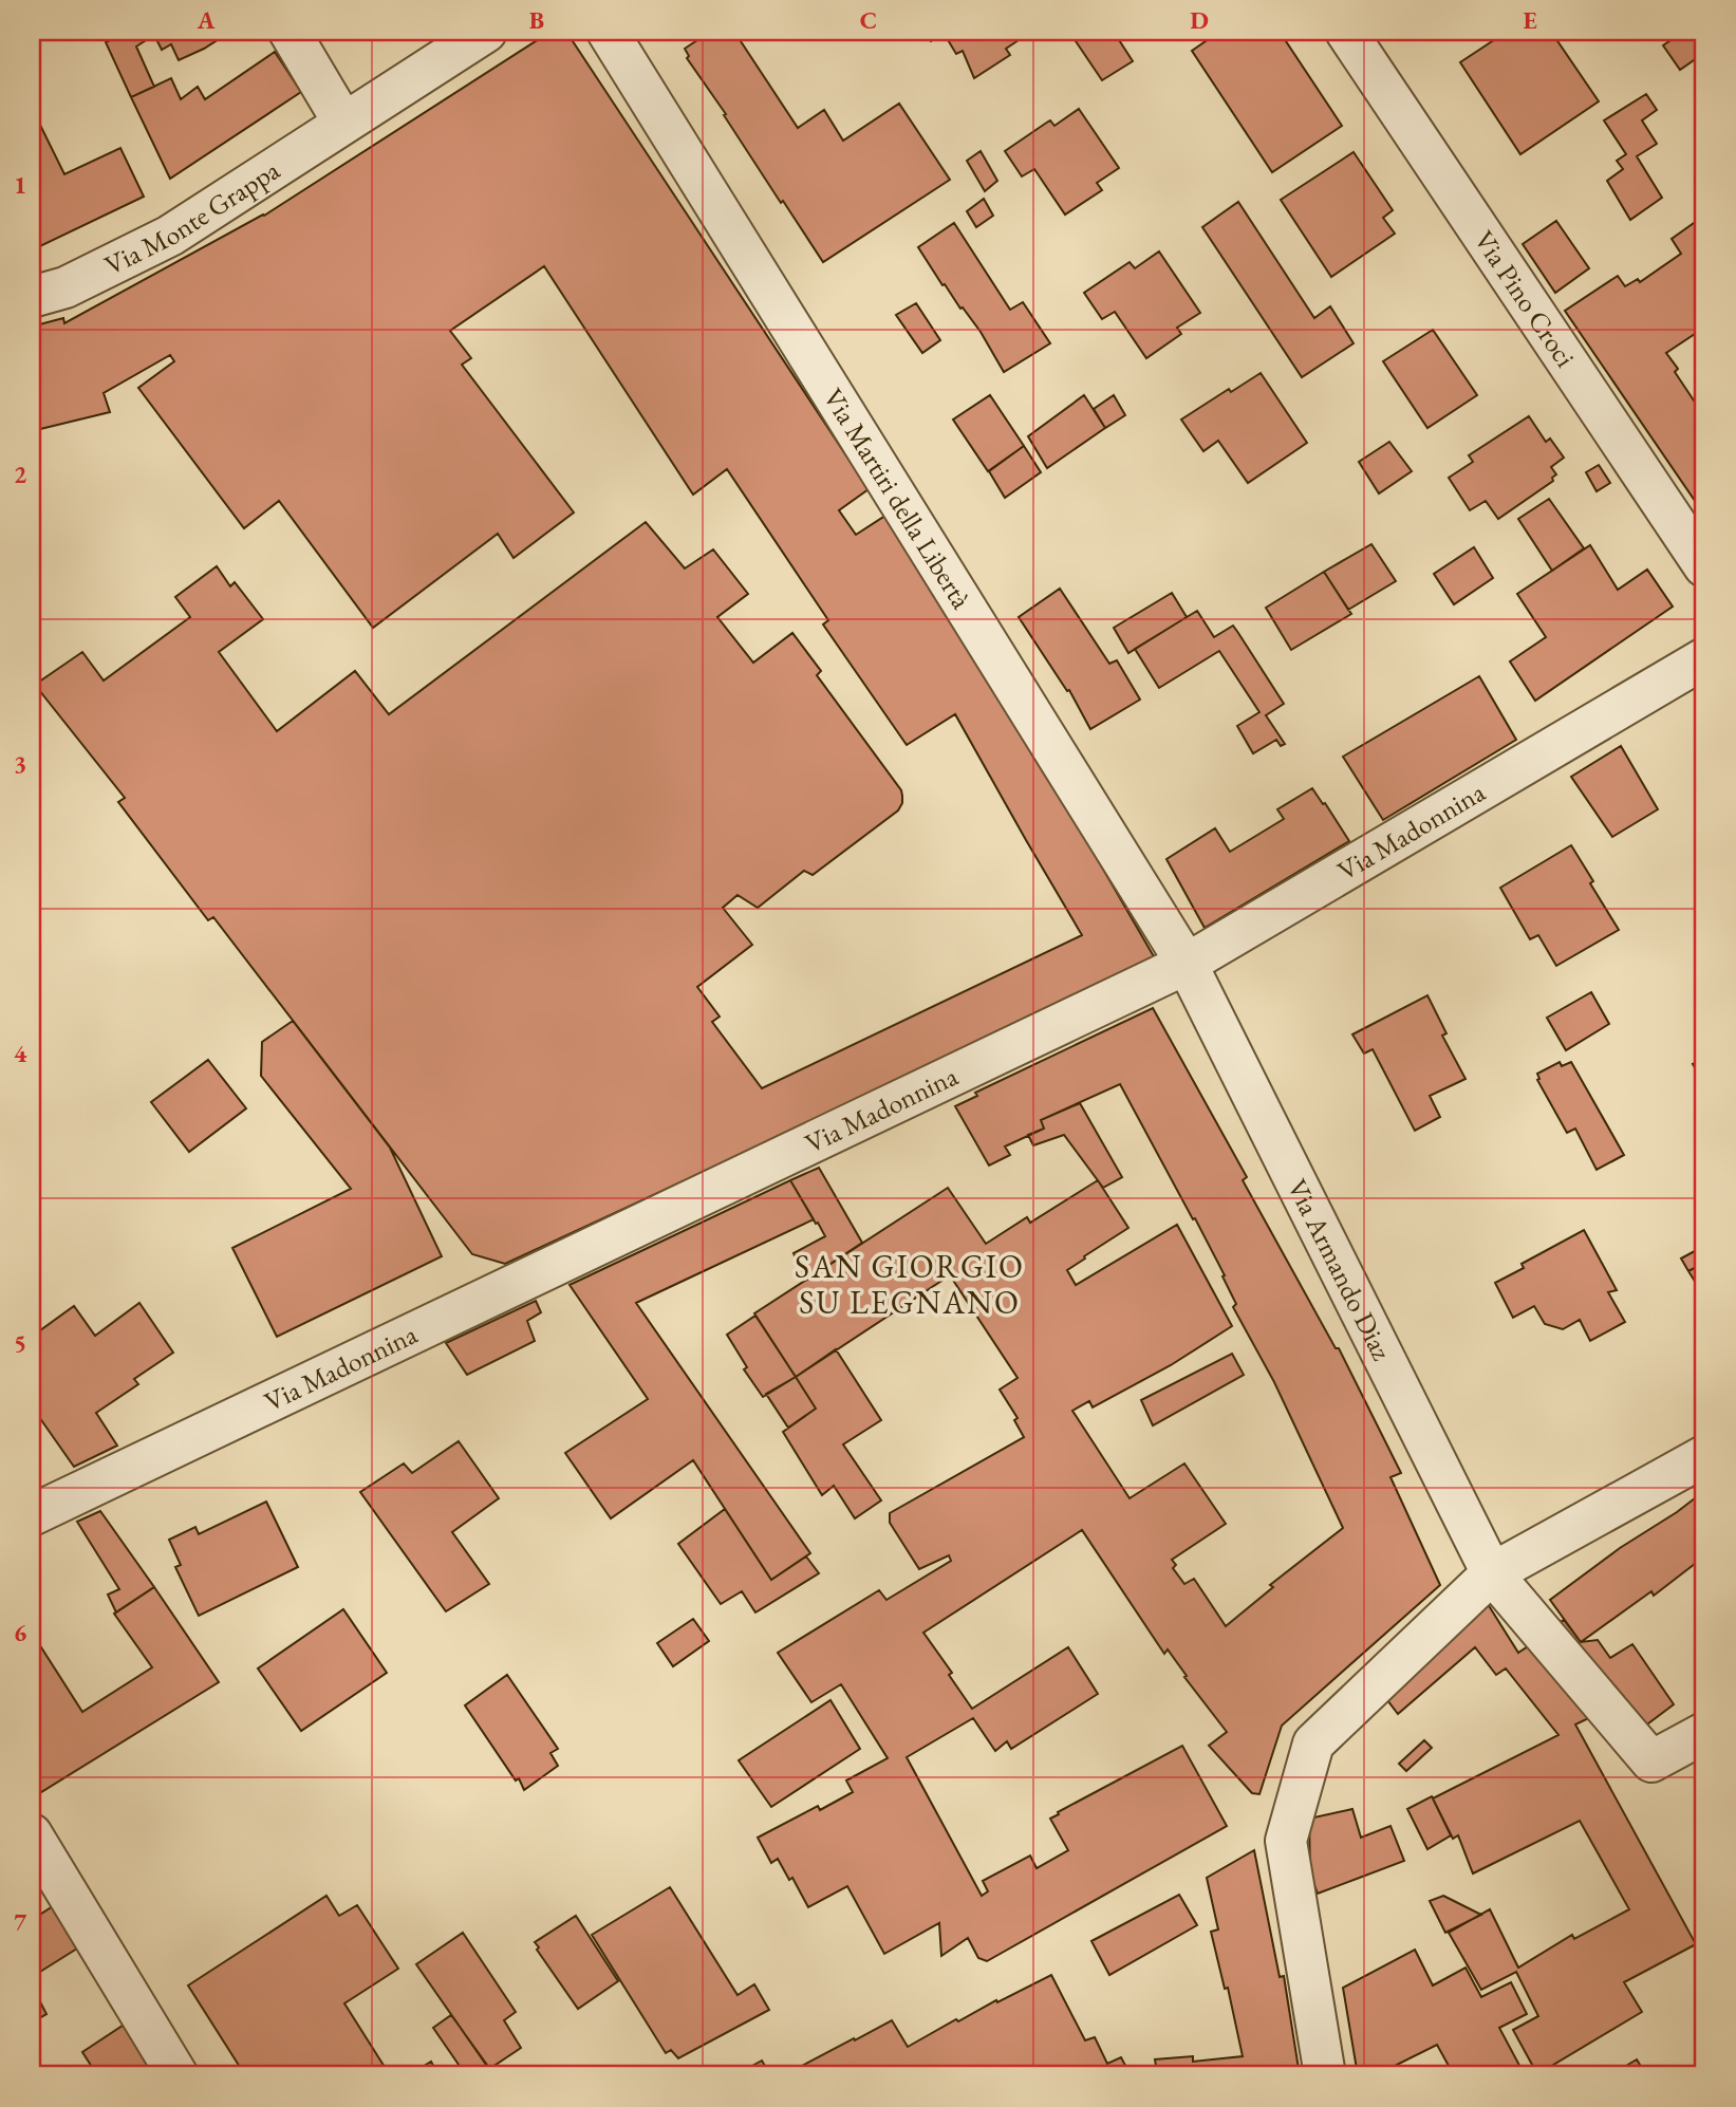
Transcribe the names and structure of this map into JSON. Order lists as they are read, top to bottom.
{
  "streets": {
    "street": [
      "Via Monte Grappa",
      "Via Pino Croci",
      "Via Martiri della Libertà",
      "Via Madonnina",
      "Via Armando Diaz"
    ]
  },
  "crossings": [
    ["Via Martiri della Libertà", "Via Madonnina"],
    ["Via Martiri della Libertà", "Via Armando Diaz"],
    ["Via Madonnina", "Via Armando Diaz"]
  ],
  "districts": ["SAN GIORGIO SU LEGNANO"],
  "grid": {
    "columns": [
      "A",
      "B",
      "C",
      "D",
      "E"
    ],
    "rows": [
      "1",
      "2",
      "3",
      "4",
      "5",
      "6",
      "7"
    ]
  }
}
